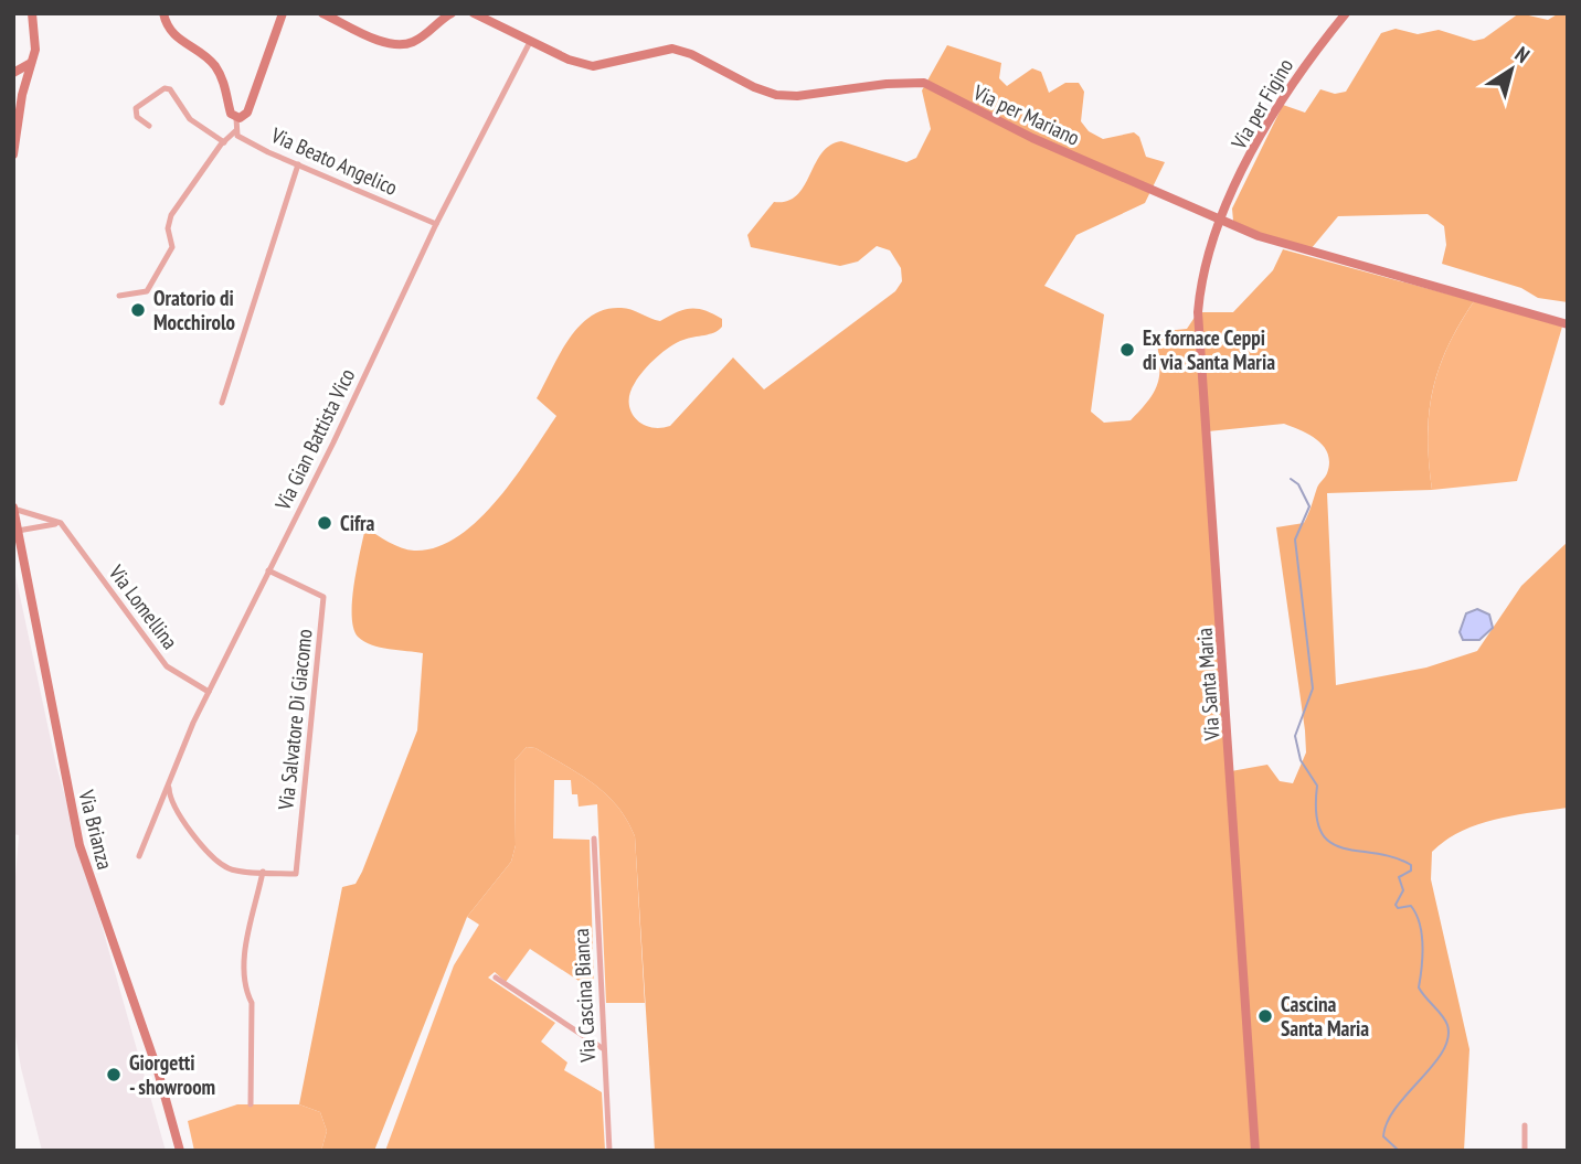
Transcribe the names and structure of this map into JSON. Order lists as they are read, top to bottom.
{
  "streets": {
    "street": [
      "Via per Figino",
      "Via per Mariano",
      "Via Beato Angelico",
      "Via Gian Battista Vico",
      "Via Lomellina",
      "Via Santa Maria",
      "Via Salvatore Di Giacomo",
      "Via Brianza",
      "Via Cascina Bianca"
    ]
  },
  "crossings": [
    ["Via per Figino", "Via per Mariano"],
    ["Via per Figino", "Via Santa Maria"],
    ["Via per Mariano", "Via Gian Battista Vico"],
    ["Via per Mariano", "Via Santa Maria"],
    ["Via Beato Angelico", "Via Gian Battista Vico"],
    ["Via Gian Battista Vico", "Via Lomellina"],
    ["Via Gian Battista Vico", "Via Salvatore Di Giacomo"]
  ],
  "places": [
    "Oratorio di Mocchirolo",
    "Ex fornace Ceppi di via Santa Maria",
    "Cifra",
    "Cascina Santa Maria",
    "Giorgetti - showroom"
  ],
  "north": "top right"
}
